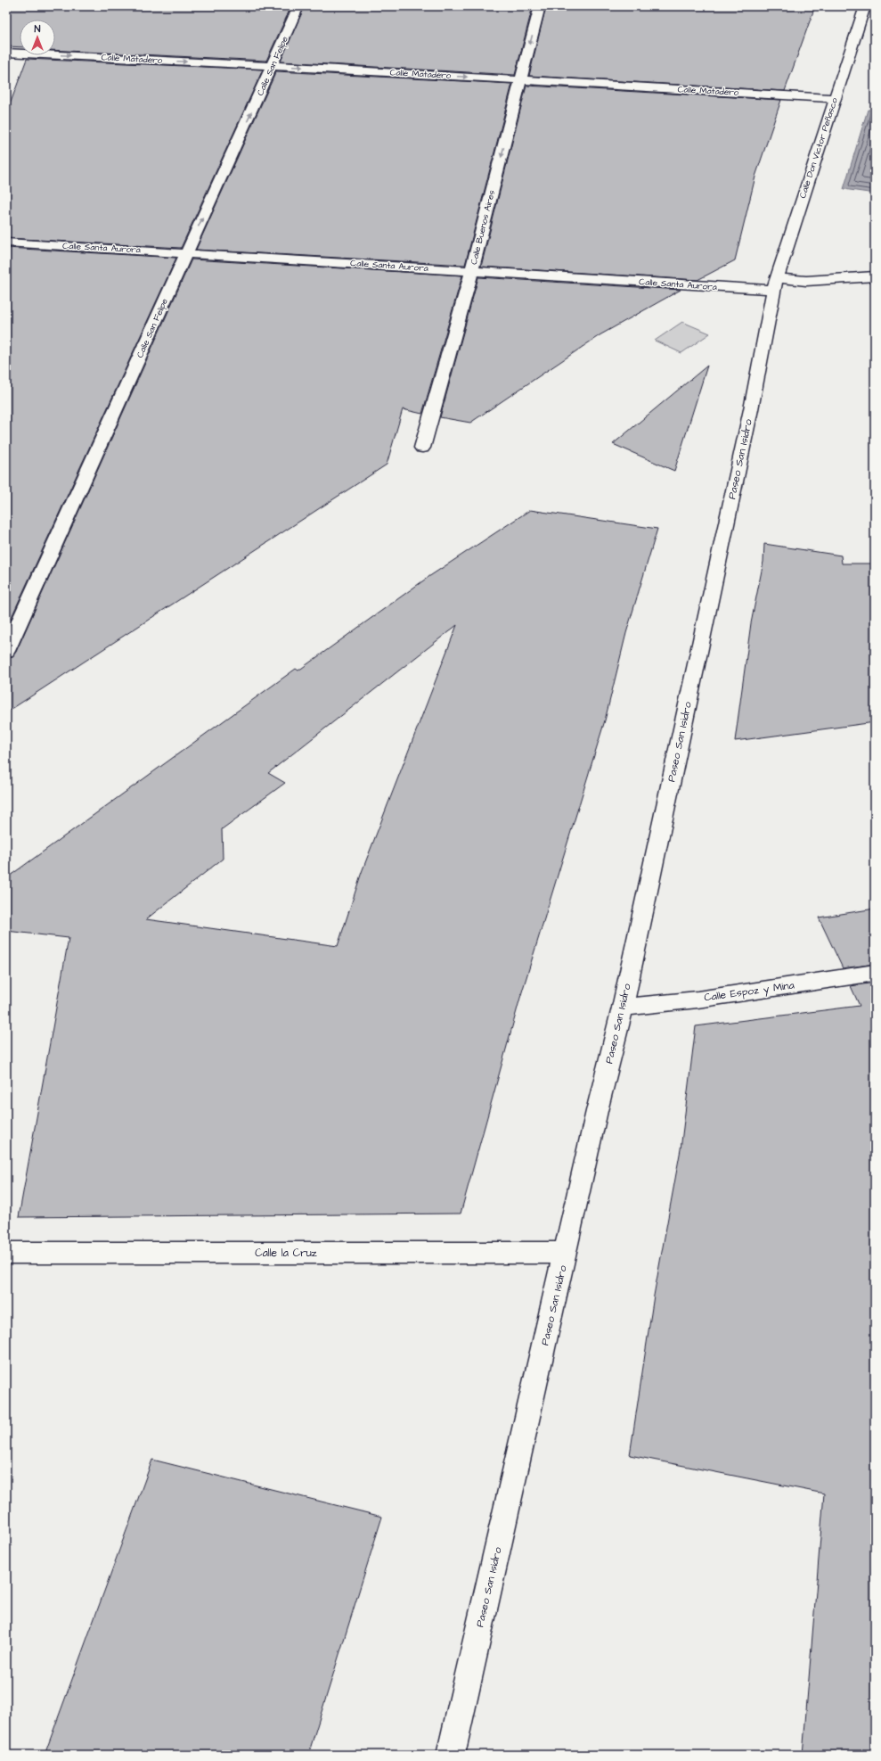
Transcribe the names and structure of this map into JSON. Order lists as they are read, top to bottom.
{
  "streets": {
    "street": [
      "Calle Matadero",
      "Calle San Felipe",
      "Calle Don Víctor Peñasco",
      "Calle Buenos Aires",
      "Calle Santa Aurora",
      "Paseo San Isidro",
      "Calle Espoz y Mina",
      "Calle la Cruz"
    ]
  },
  "crossings": [
    ["Calle Matadero", "Calle San Felipe"],
    ["Calle Matadero", "Calle Don Víctor Peñasco"],
    ["Calle Matadero", "Calle Buenos Aires"],
    ["Calle San Felipe", "Calle Santa Aurora"],
    ["Calle Don Víctor Peñasco", "Calle Santa Aurora"],
    ["Calle Don Víctor Peñasco", "Paseo San Isidro"],
    ["Calle Buenos Aires", "Calle Santa Aurora"],
    ["Calle Santa Aurora", "Paseo San Isidro"],
    ["Paseo San Isidro", "Calle Espoz y Mina"],
    ["Paseo San Isidro", "Calle la Cruz"]
  ],
  "one_way": ["Calle Matadero", "Calle Buenos Aires"],
  "north": "top"
}
